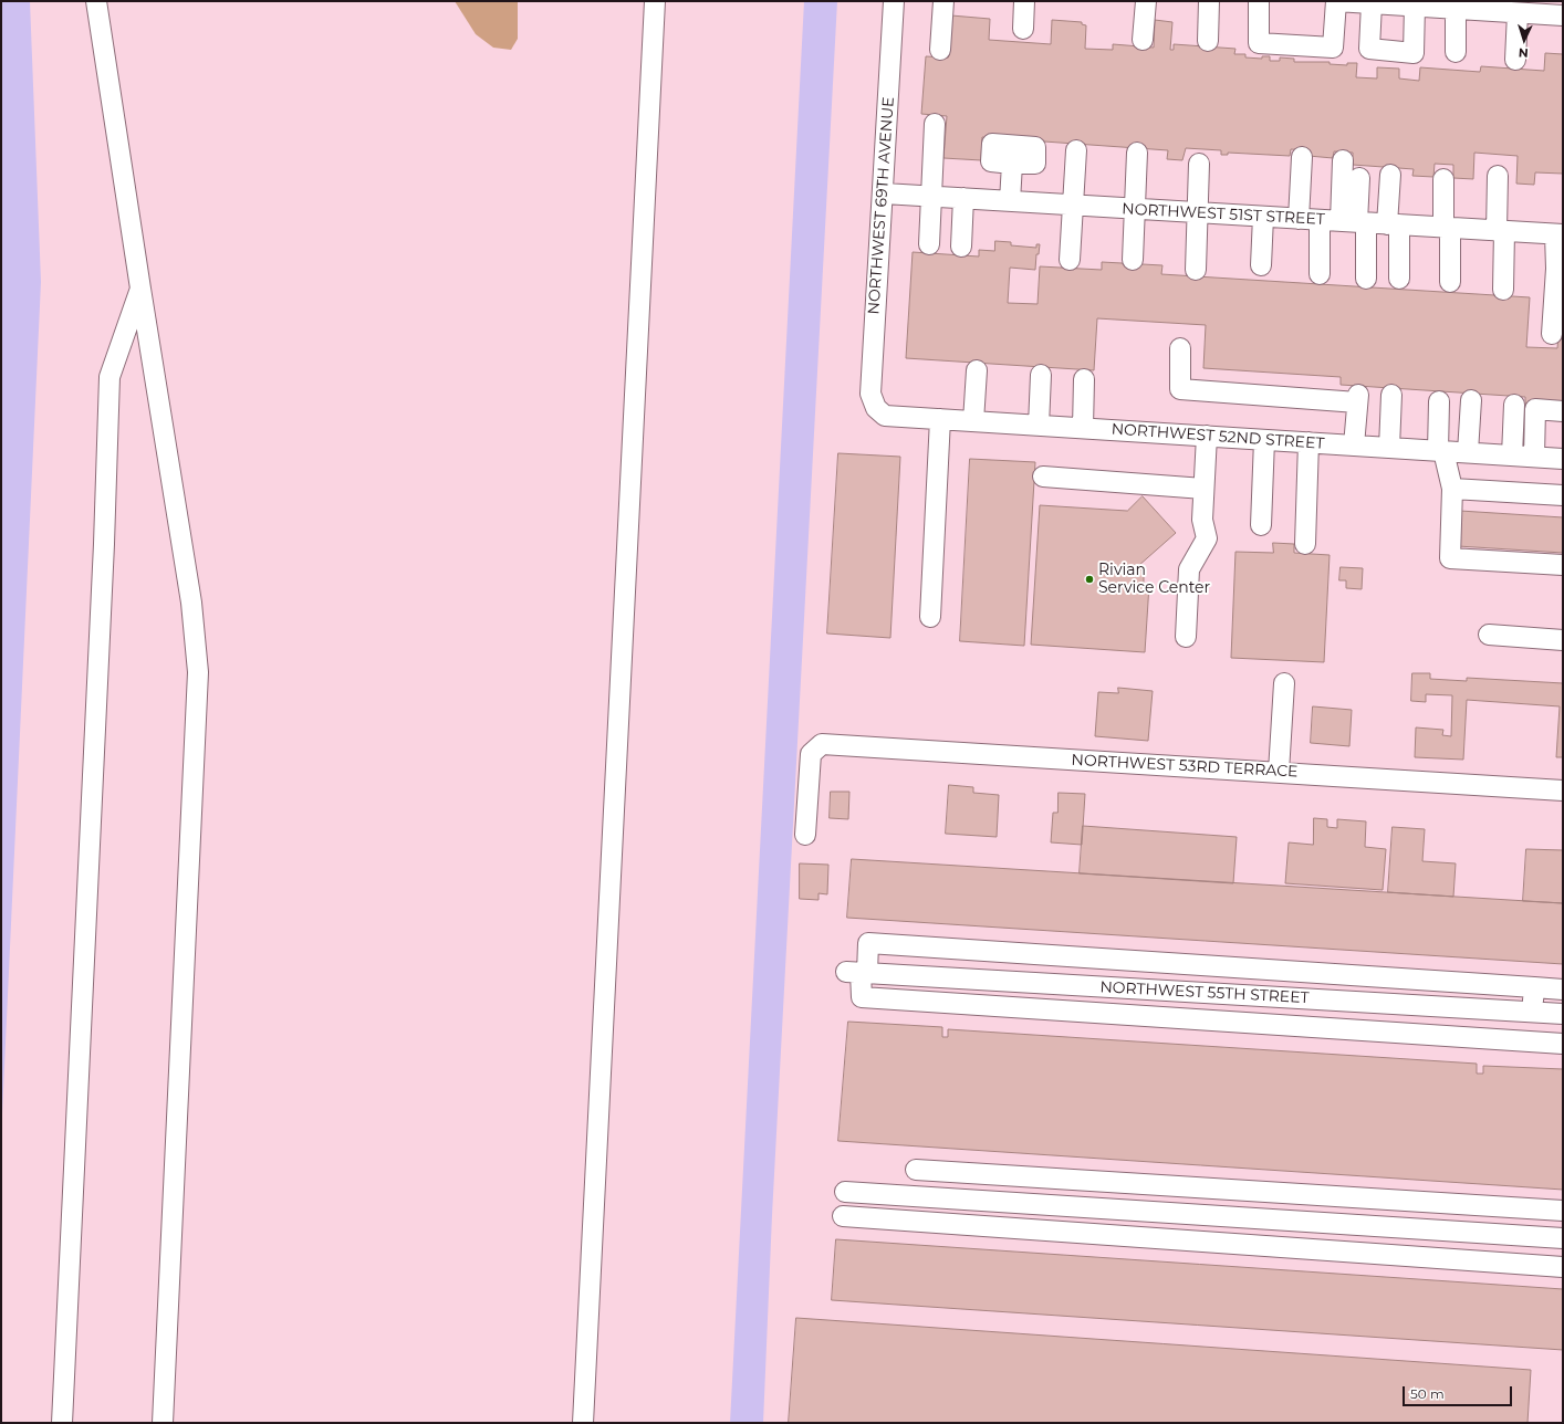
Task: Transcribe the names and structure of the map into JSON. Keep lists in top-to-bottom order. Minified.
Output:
{"streets":{"street":["NORTHWEST 69TH AVENUE","NORTHWEST 51ST STREET","NORTHWEST 52ND STREET","NORTHWEST 53RD TERRACE","NORTHWEST 55TH STREET"]},"crossings":[["NORTHWEST 69TH AVENUE","NORTHWEST 51ST STREET"],["NORTHWEST 69TH AVENUE","NORTHWEST 52ND STREET"]],"places":["Rivian Service Center"],"scale_bar":"50 m","north":"bottom"}
